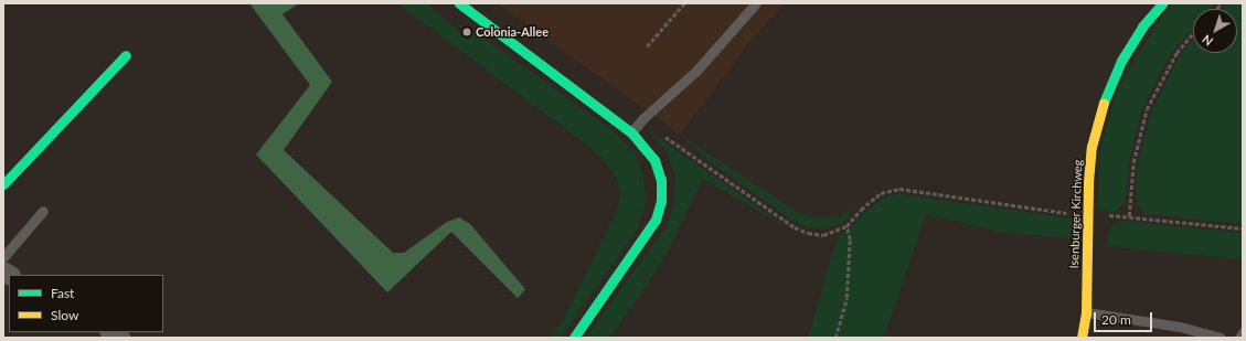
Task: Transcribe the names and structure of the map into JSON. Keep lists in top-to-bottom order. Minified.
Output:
{"streets":{"street":["Isenburger Kirchweg"]},"places":["Colonia-Allee"],"legend":["Fast","Slow"],"scale_bar":"20 m","north":"bottom left"}
